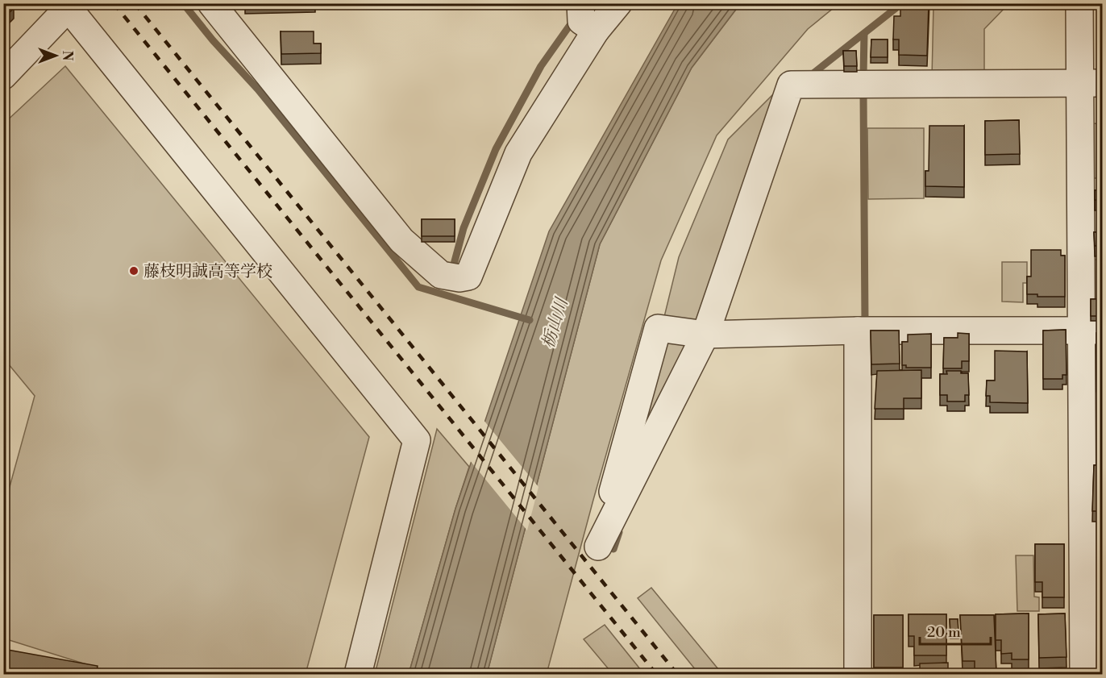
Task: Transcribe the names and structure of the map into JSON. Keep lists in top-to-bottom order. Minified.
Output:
{"water":["栃山川"],"places":["藤枝明誠高等学校"],"scale_bar":"20 m","north":"right"}
